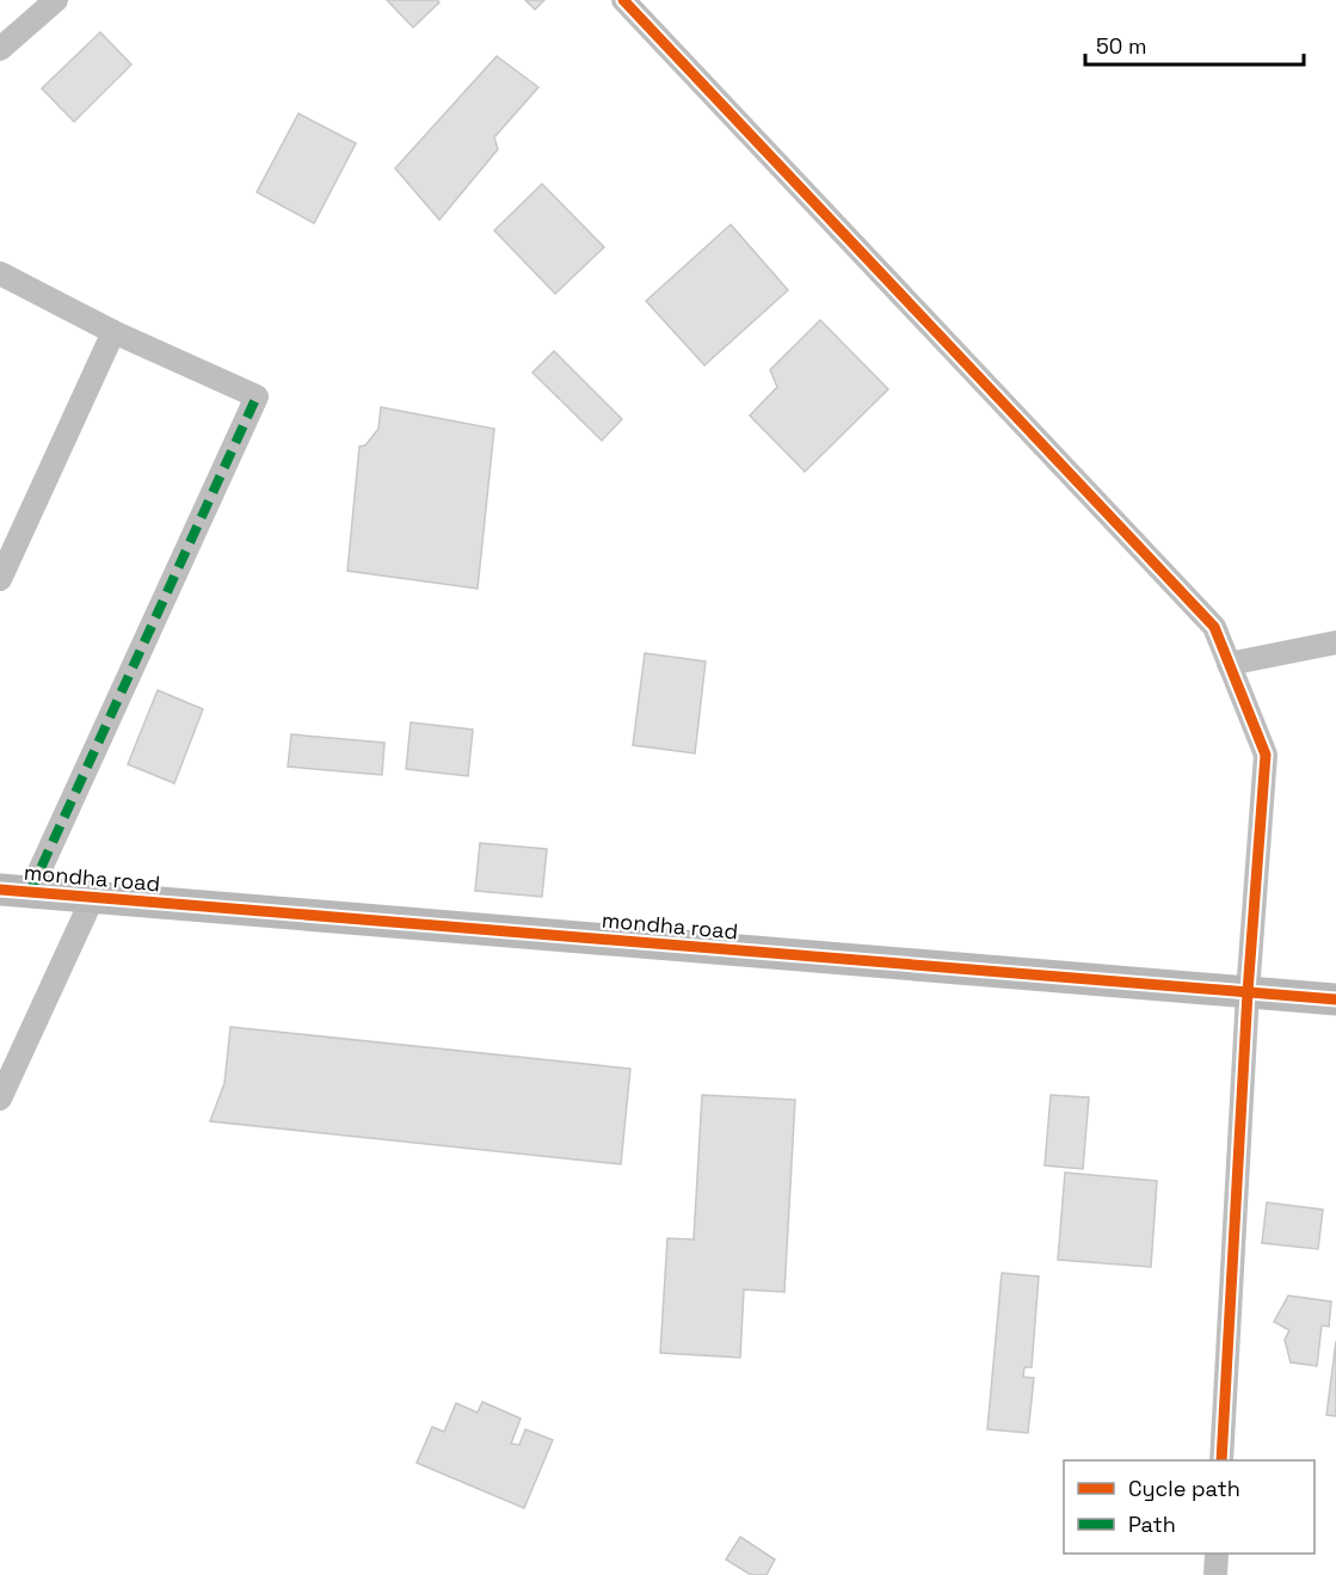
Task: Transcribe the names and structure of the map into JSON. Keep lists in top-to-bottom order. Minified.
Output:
{"streets":{"street":["mondha road"]},"legend":["Cycle path","Path"],"scale_bar":"50 m"}
